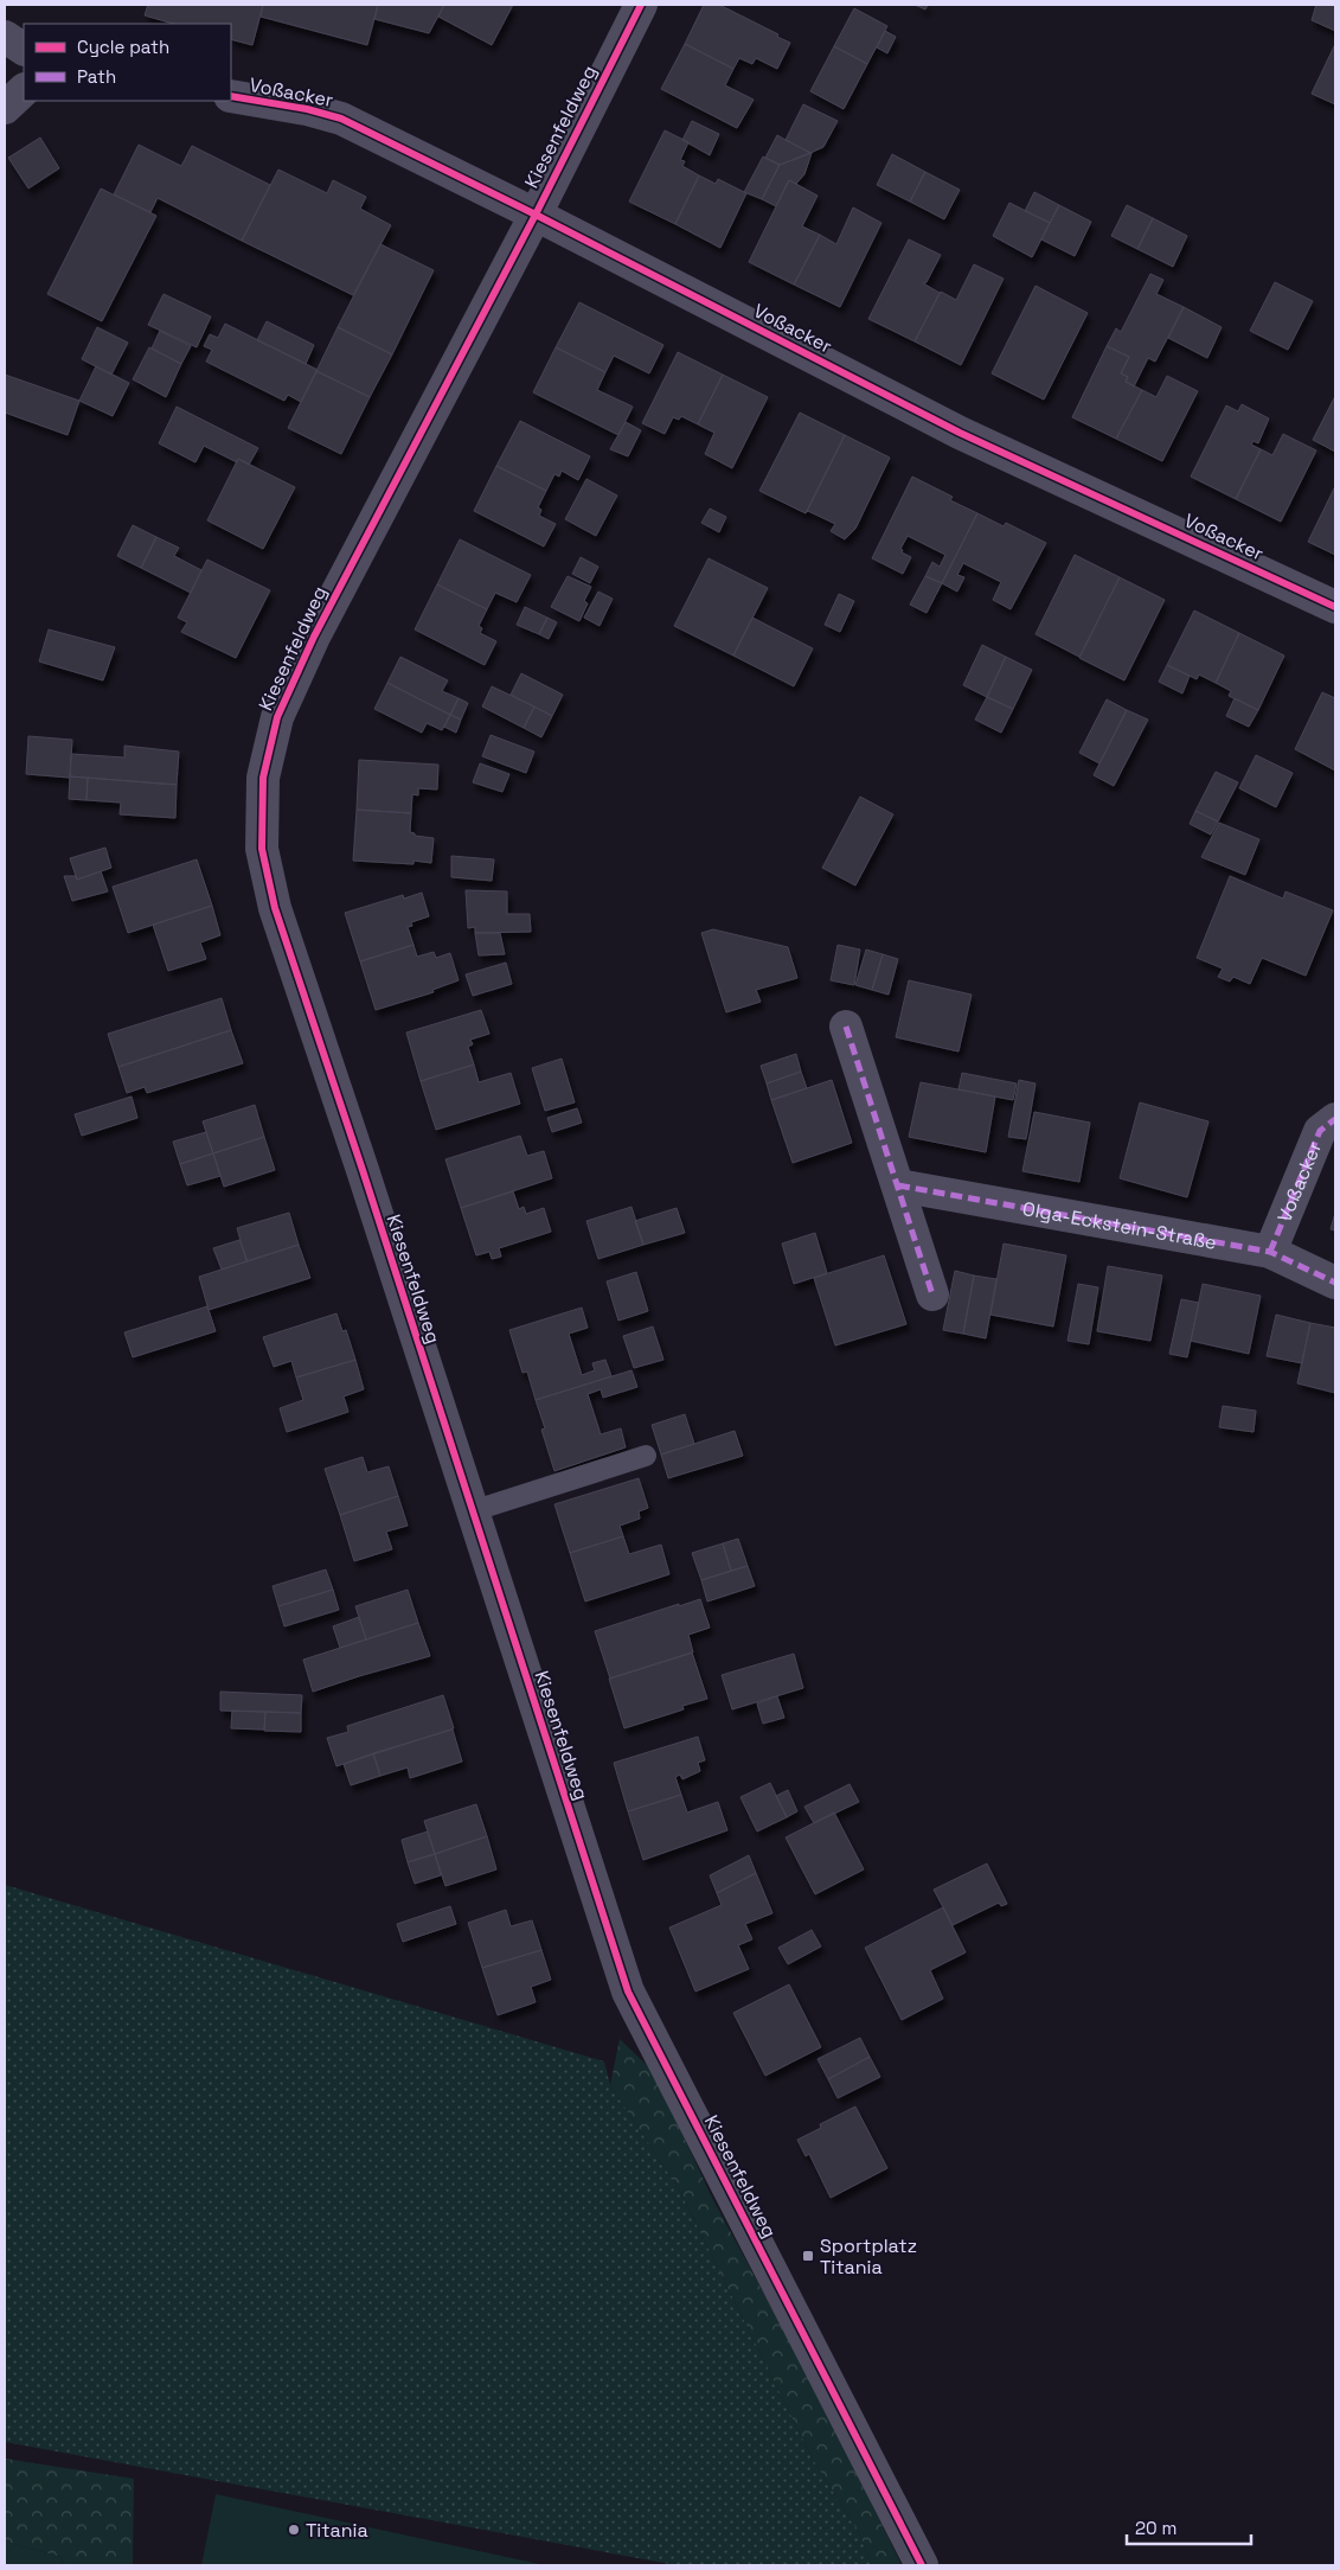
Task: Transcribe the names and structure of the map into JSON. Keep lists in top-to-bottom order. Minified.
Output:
{"streets":{"street":["Voßacker","Kiesenfeldweg","Olga-Eckstein-Straße"]},"crossings":[["Voßacker","Kiesenfeldweg"],["Voßacker","Olga-Eckstein-Straße"]],"places":{"transit":["Sportplatz Titania"],"other":["Titania"]},"legend":["Cycle path","Path"],"scale_bar":"20 m"}
